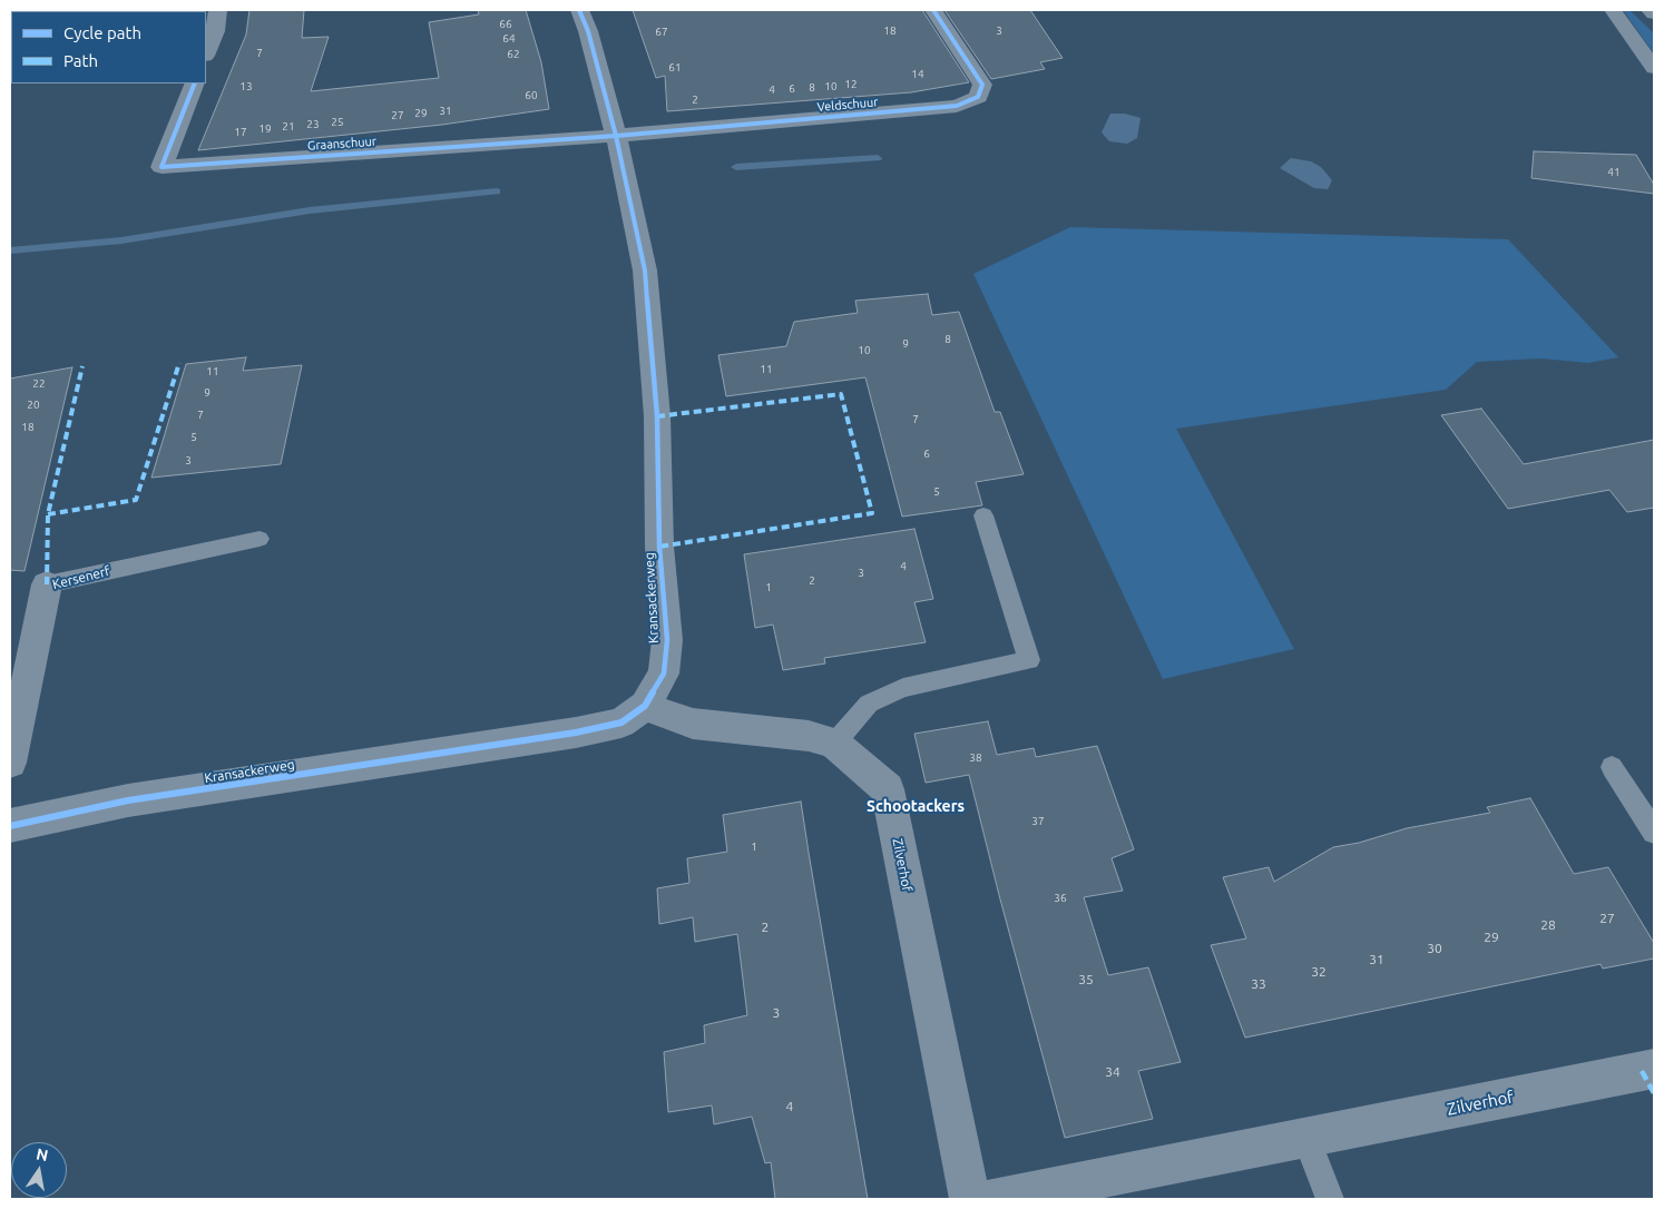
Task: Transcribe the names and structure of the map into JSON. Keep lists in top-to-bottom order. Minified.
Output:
{"streets":{"street":["Veldschuur","Graanschuur","Kersenerf","Kransackerweg","Zilverhof"]},"crossings":[["Veldschuur","Graanschuur"],["Veldschuur","Kransackerweg"],["Graanschuur","Kransackerweg"],["Kransackerweg","Zilverhof"]],"districts":["Schootackers"],"house_numbers":["66","18","3","67","64","7","62","61","14","12","13","10","8","6","4","60","2","31","29","27","25","23","21","19","17","41","8","9","10","11","11","22","9","20","7","7","18","5","6","3","5","4","3","2","1","38","37","1","36","27","28","2","29","30","31","32","35","33","3","34","4"],"legend":["Cycle path","Path"],"north":"top"}
